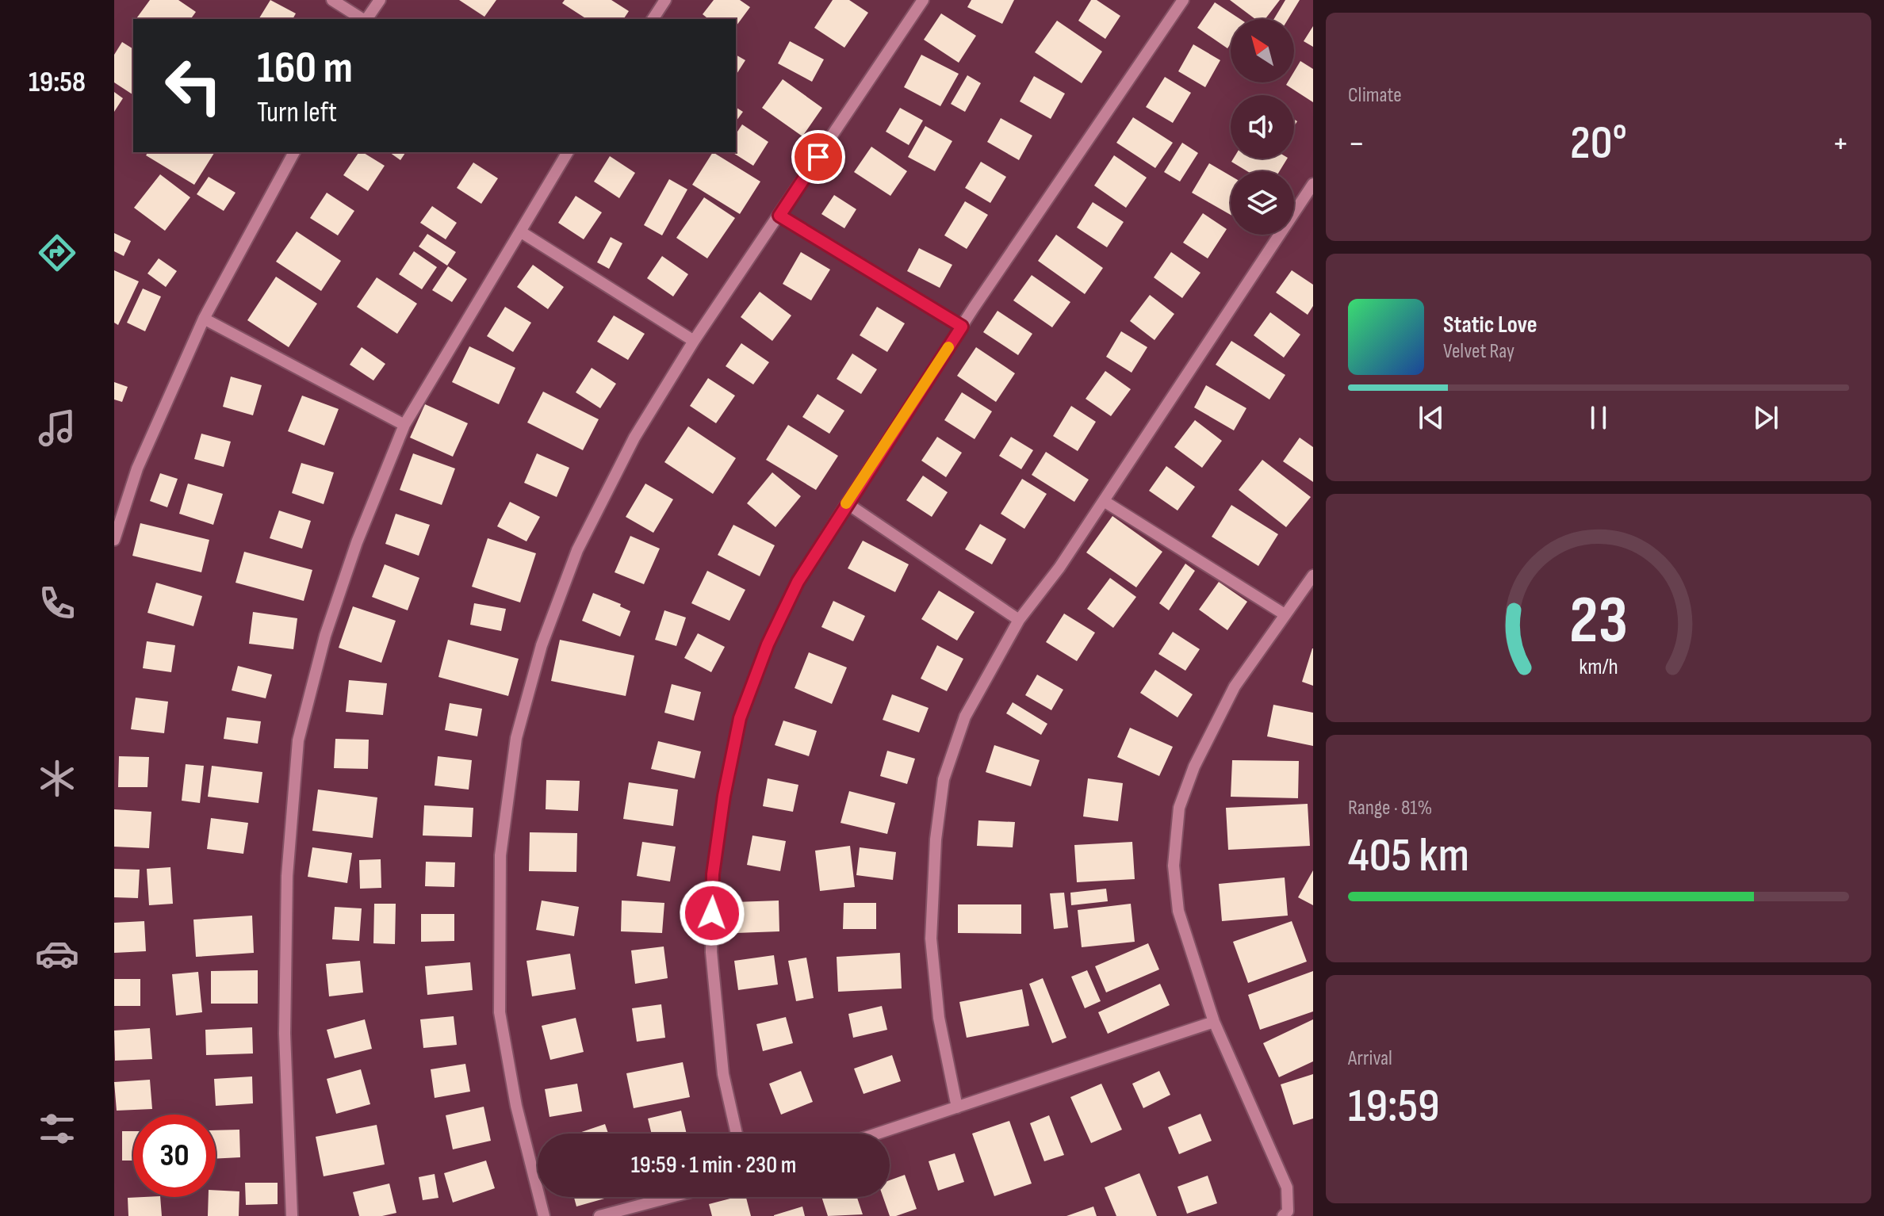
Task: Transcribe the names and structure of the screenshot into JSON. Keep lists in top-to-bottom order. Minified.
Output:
{"north":"top left","page":{"tabs":"19:58","tile":["Climate",["Range · 81%","405 km"],["Arrival","19:59"]],"turn":["160 m","Turn left"],"heat":["−","20°","+"],"song":["Static Love","Velvet Ray"],"limit":"30","trip":"19:59 · 1 min · 230 m","gauge":["23","km/h"]}}
